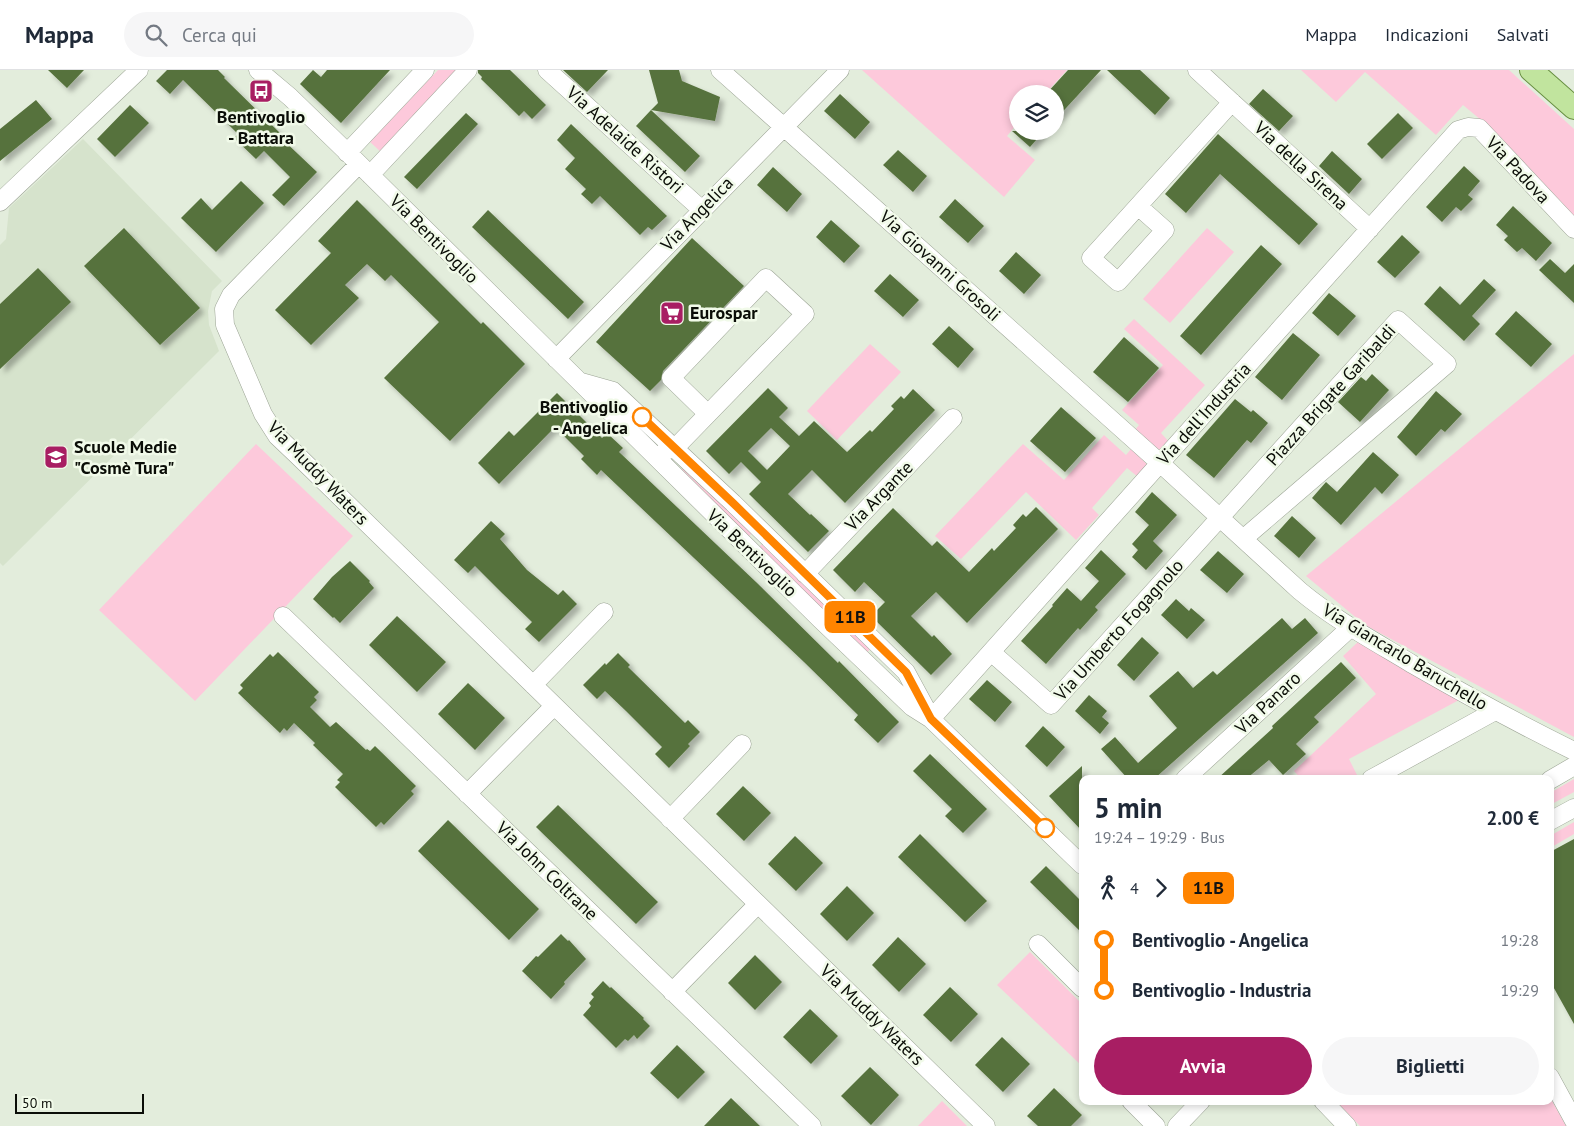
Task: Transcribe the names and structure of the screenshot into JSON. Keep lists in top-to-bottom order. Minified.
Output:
{"streets":{"street":["Via Adelaide Ristori","Via della Sirena","Via Padova","Via Angelica","Via Bentivoglio","Via Giovanni Grosoli","Piazza Brigate Garibaldi","Via dell'Industria","Via Muddy Waters","Via Argante","Via Umberto Fogagnolo","Via Giancarlo Baruchello","Via Panaro","Via John Coltrane"]},"crossings":[["Via Adelaide Ristori","Via Angelica"],["Via della Sirena","Via dell'Industria"],["Via Padova","Via dell'Industria"],["Via Angelica","Via Bentivoglio"],["Via Angelica","Via Giovanni Grosoli"],["Via Bentivoglio","Via dell'Industria"],["Via Bentivoglio","Via Muddy Waters"],["Via Bentivoglio","Via Argante"],["Via Giovanni Grosoli","Via dell'Industria"],["Via Giovanni Grosoli","Via Giancarlo Baruchello"],["Piazza Brigate Garibaldi","Via Umberto Fogagnolo"],["Piazza Brigate Garibaldi","Via Giancarlo Baruchello"],["Via dell'Industria","Via Umberto Fogagnolo"],["Via dell'Industria","Via Giancarlo Baruchello"],["Via Umberto Fogagnolo","Via Giancarlo Baruchello"],["Via Giancarlo Baruchello","Via Panaro"]],"places":{"bus stop":["Bentivoglio - Battara"],"supermarket":["Eurospar"],"other":["Bentivoglio - Angelica"],"school or university":["Scuole Medie \"Cosmè Tura\""]},"lines":["bus line 11B"],"scale_bar":"50 m","page":{"header":"Mappa","search":"Cerca qui","nav":["Mappa","Indicazioni","Salvati"],"on_map":"11B","heading":["5 min","19:24 – 19:29 · Bus","2.00 €"],"legs":["4","11B"],"list":[{"name":"Bentivoglio - Angelica","value":"19:28"},{"name":"Bentivoglio - Industria","value":"19:29"}],"buttons":["Avvia","Biglietti"],"scale":"50 m"}}
